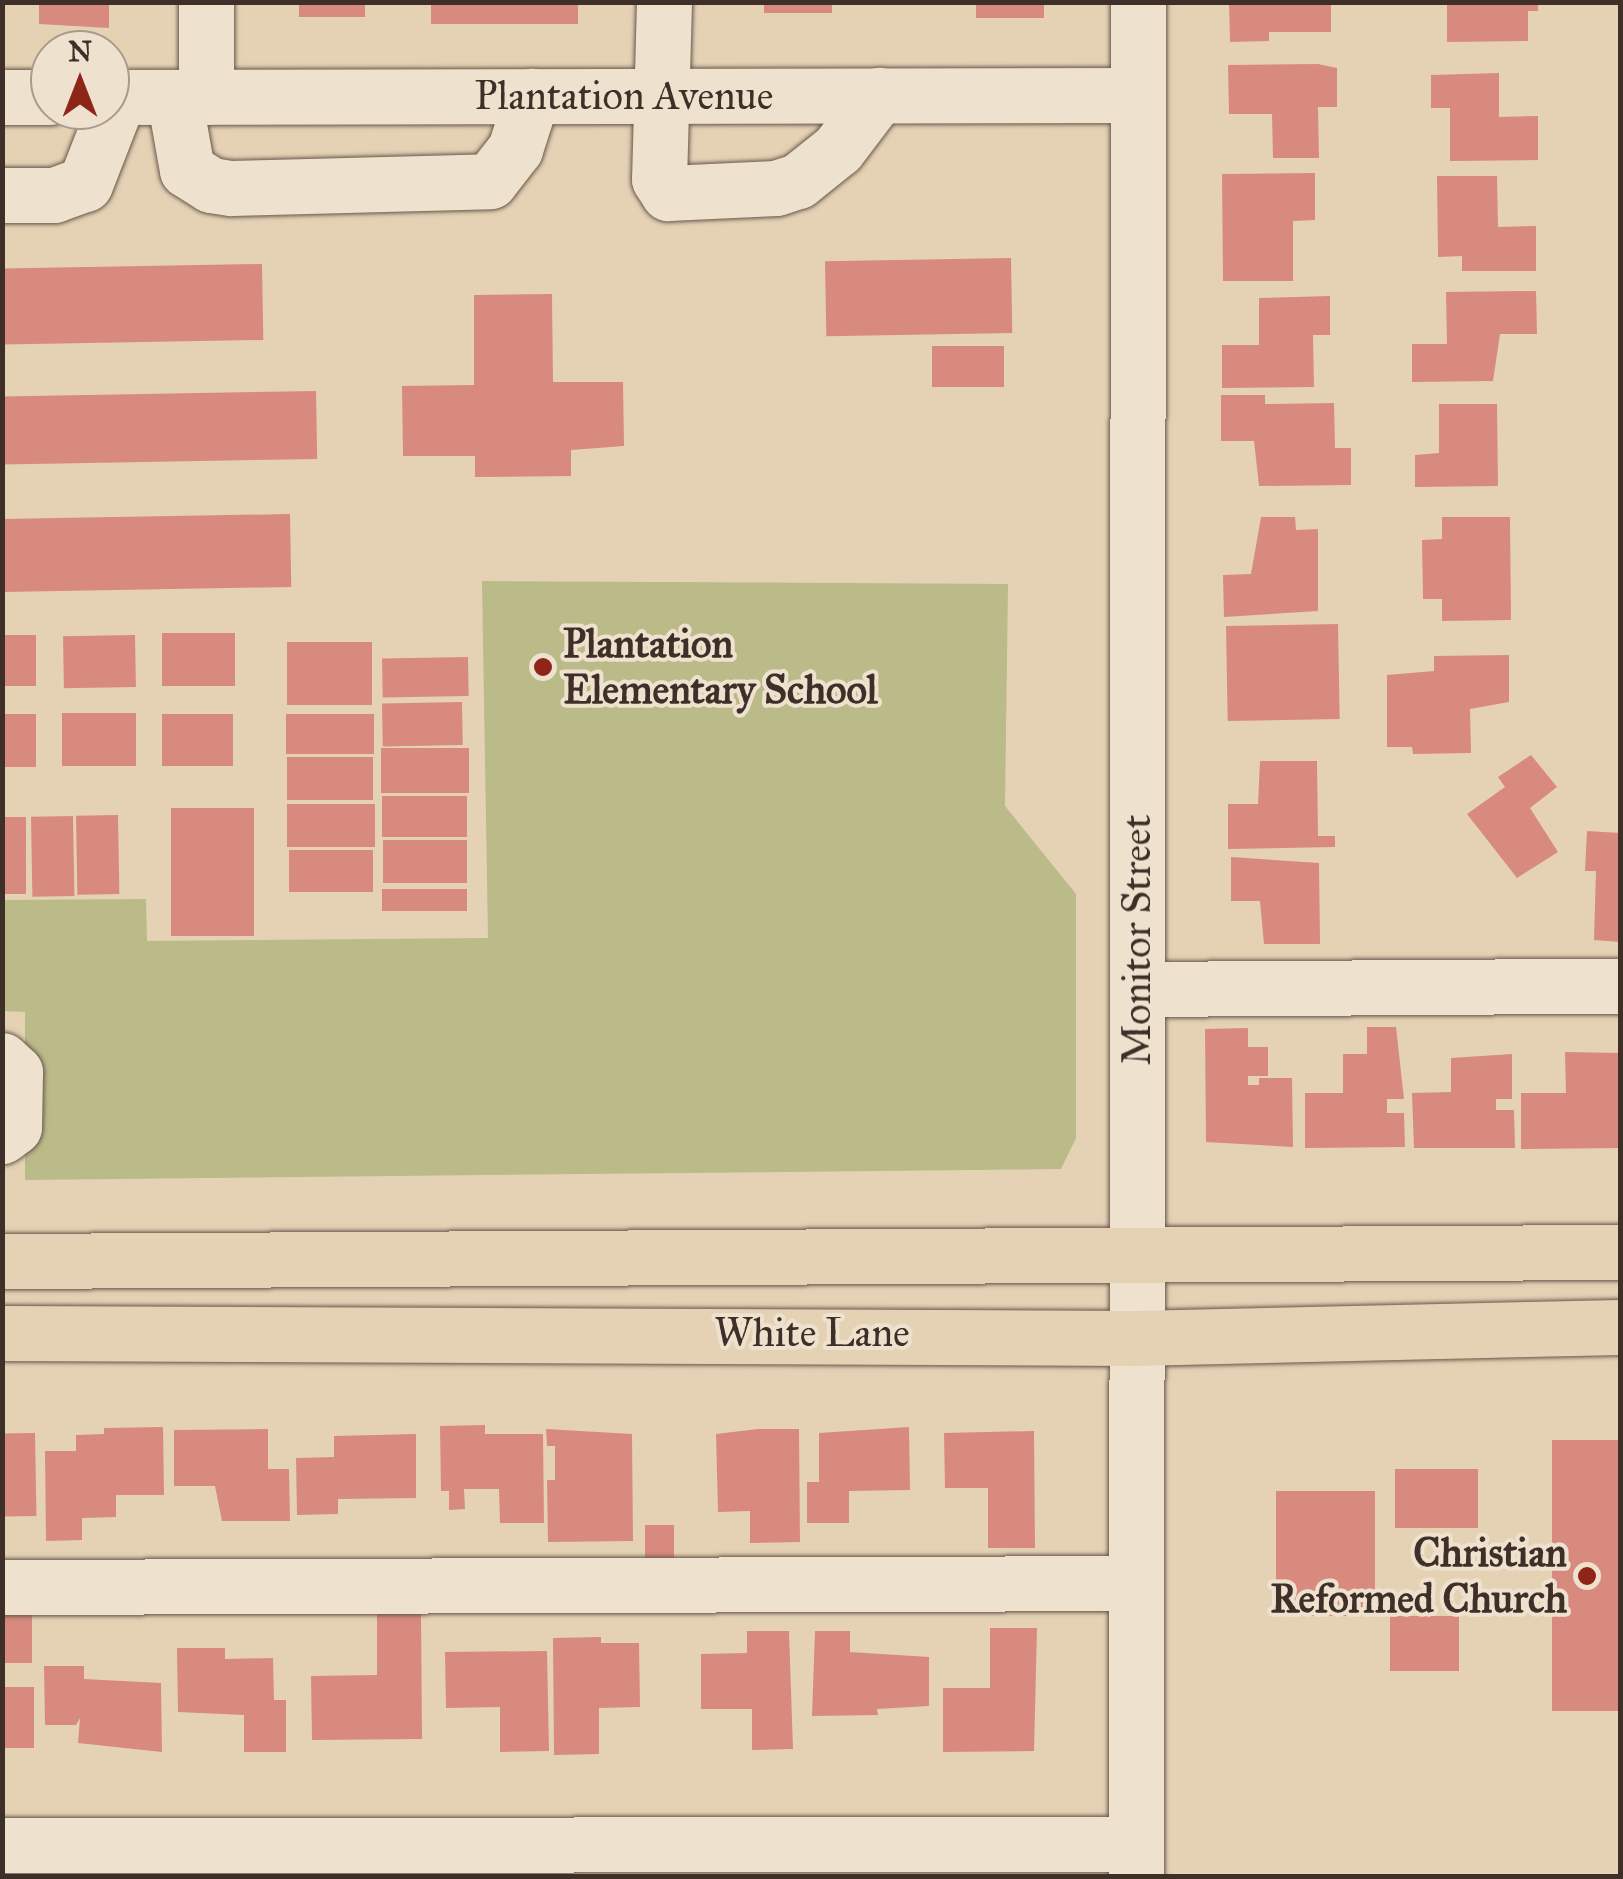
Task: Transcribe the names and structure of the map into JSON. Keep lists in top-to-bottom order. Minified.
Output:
{"streets":{"main road":["White Lane"],"street":["Plantation Avenue","Monitor Street"]},"crossings":[["Plantation Avenue","Monitor Street"],["Monitor Street","White Lane"]],"places":["Plantation Elementary School","Christian Reformed Church"],"north":"top"}
